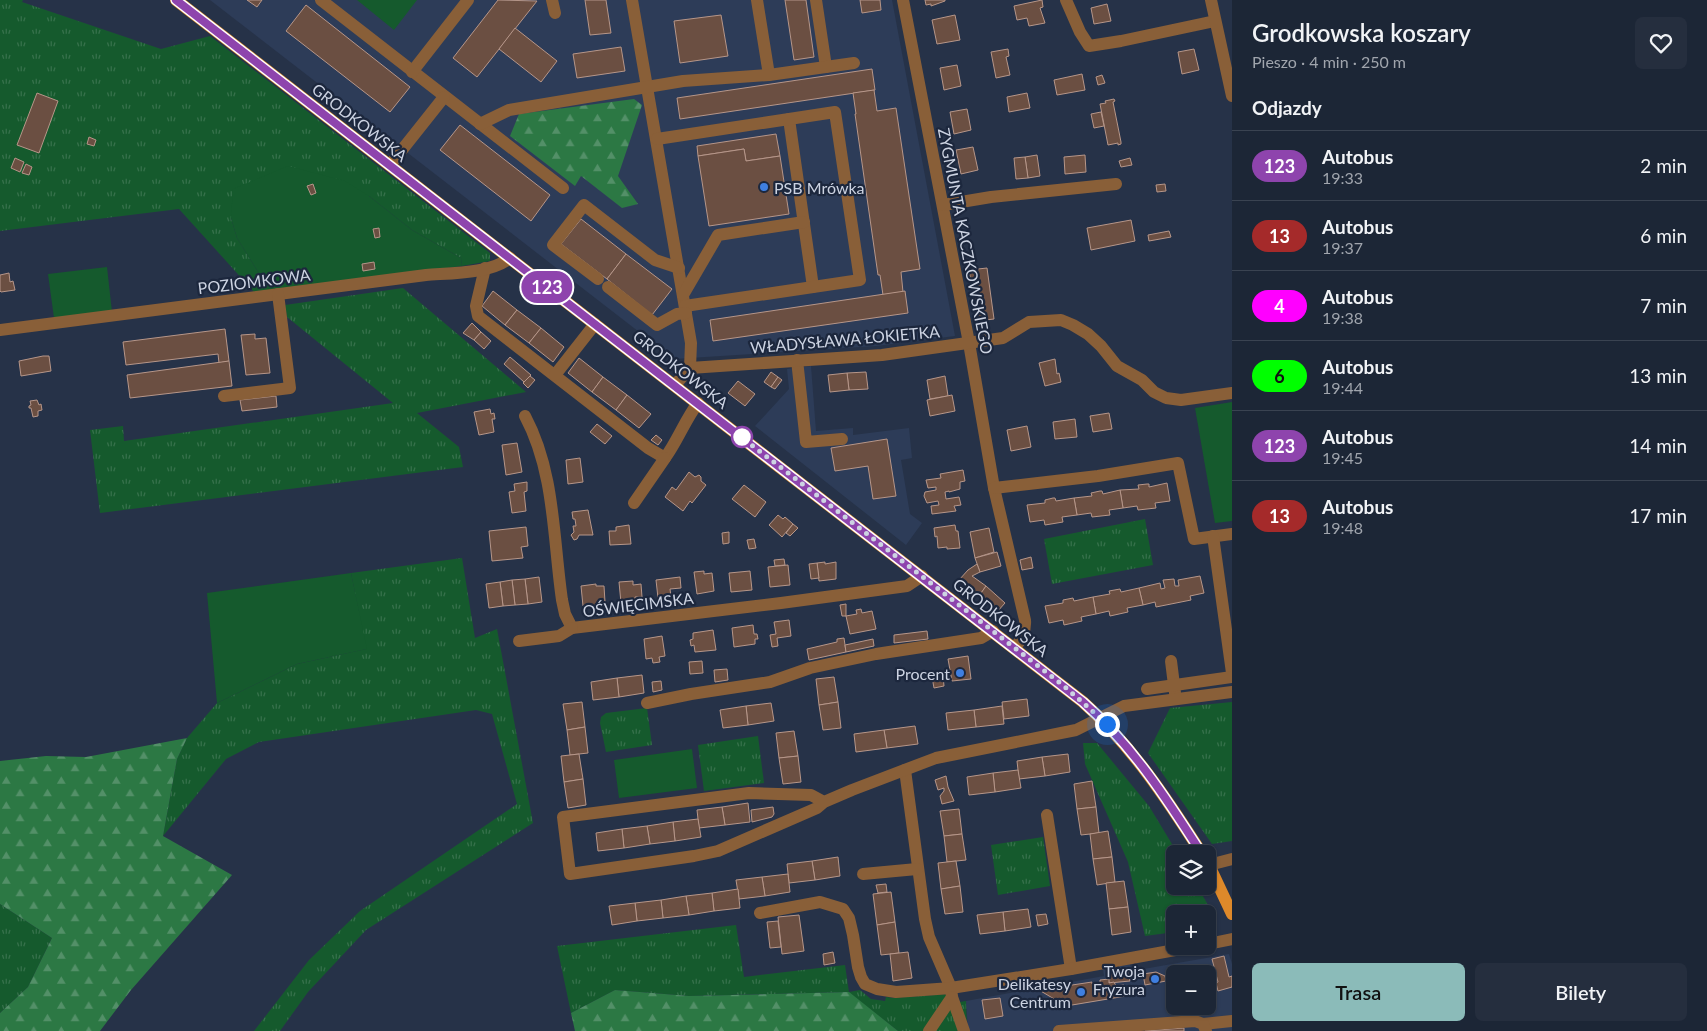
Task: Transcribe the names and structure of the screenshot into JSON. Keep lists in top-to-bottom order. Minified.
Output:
{"streets":{"main road":["GRODKOWSKA"],"street":["ZYGMUNTA KACZKOWSKIEGO","POZIOMKOWA","WŁADYSŁAWA ŁOKIETKA","OŚWIĘCIMSKA"]},"crossings":[["GRODKOWSKA","ZYGMUNTA KACZKOWSKIEGO"],["GRODKOWSKA","POZIOMKOWA"],["GRODKOWSKA","OŚWIĘCIMSKA"],["ZYGMUNTA KACZKOWSKIEGO","WŁADYSŁAWA ŁOKIETKA"]],"places":["PSB Mrówka","Procent","Twoja Fryzura","Delikatesy Centrum"],"lines":["bus line 123"],"page":{"on_map":"123","heading":[["Grodkowska koszary","Pieszo · 4 min · 250 m"],"Odjazdy"],"list":[{"mark":"123","name":"Autobus","note":"19:33","value":"2 min"},{"mark":"13","name":"Autobus","note":"19:37","value":"6 min"},{"mark":"4","name":"Autobus","note":"19:38","value":"7 min"},{"mark":"6","name":"Autobus","note":"19:44","value":"13 min"},{"mark":"123","name":"Autobus","note":"19:45","value":"14 min"},{"mark":"13","name":"Autobus","note":"19:48","value":"17 min"}],"map_buttons":["+","−"],"buttons":["Trasa","Bilety"]}}
